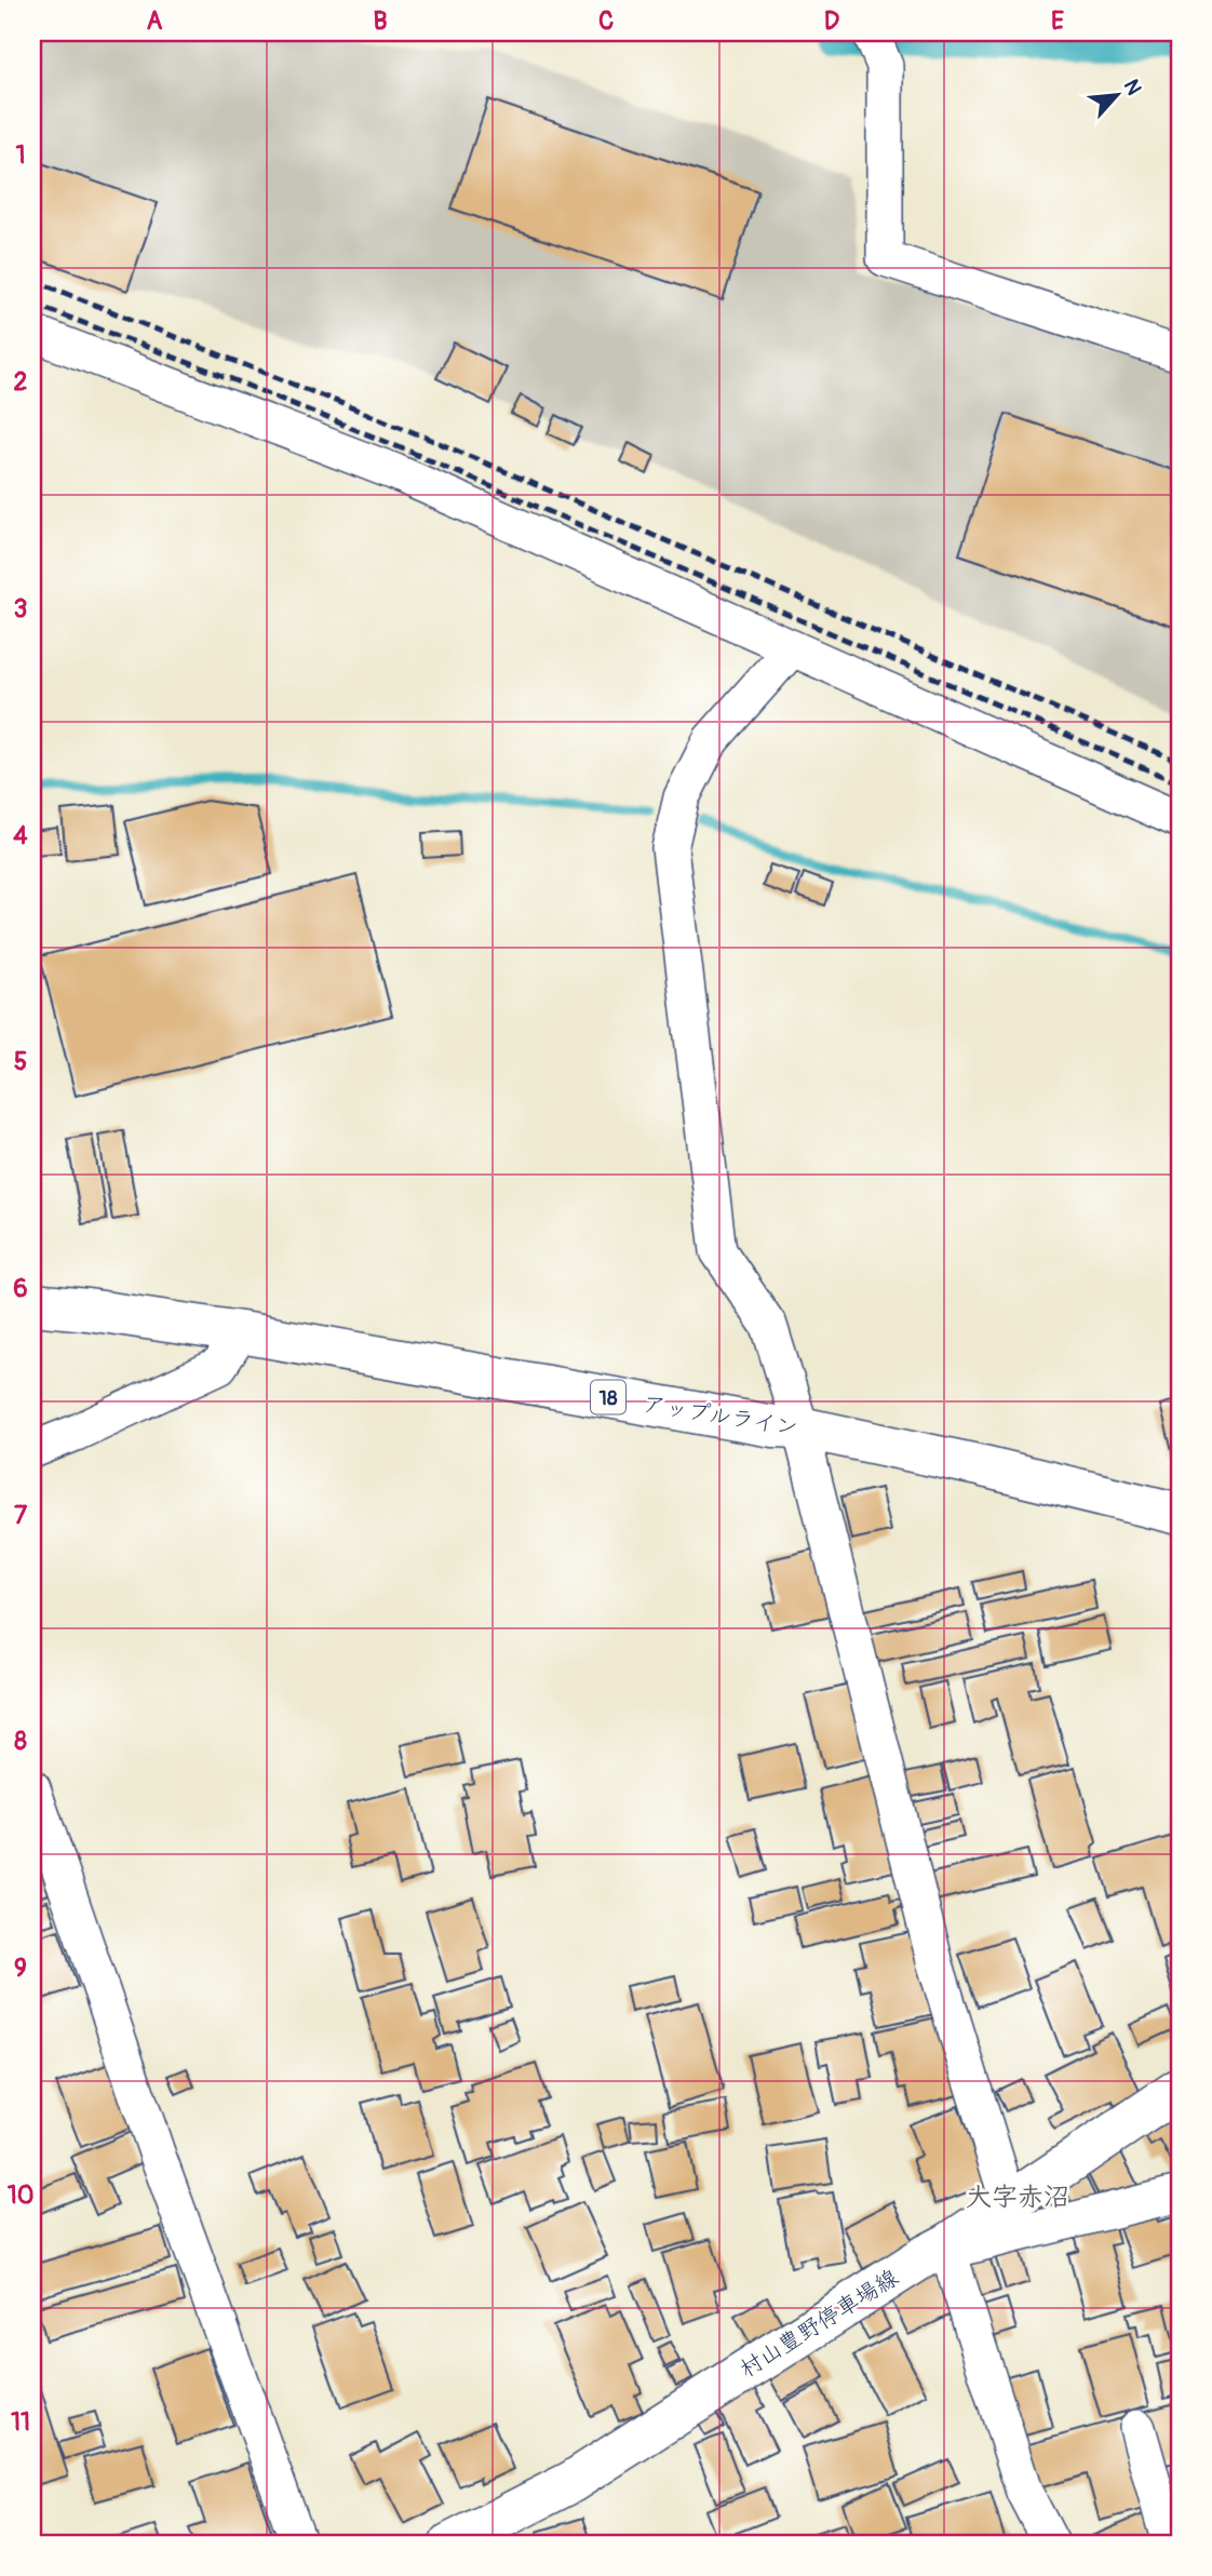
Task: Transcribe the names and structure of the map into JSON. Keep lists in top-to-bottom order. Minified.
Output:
{"streets":{"main road":["18","アップルライン","村山豊野停車場線"]},"districts":["大字赤沼"],"north":"top right","grid":{"columns":["A","B","C","D","E"],"rows":["1","2","3","4","5","6","7","8","9","10","11"]}}
